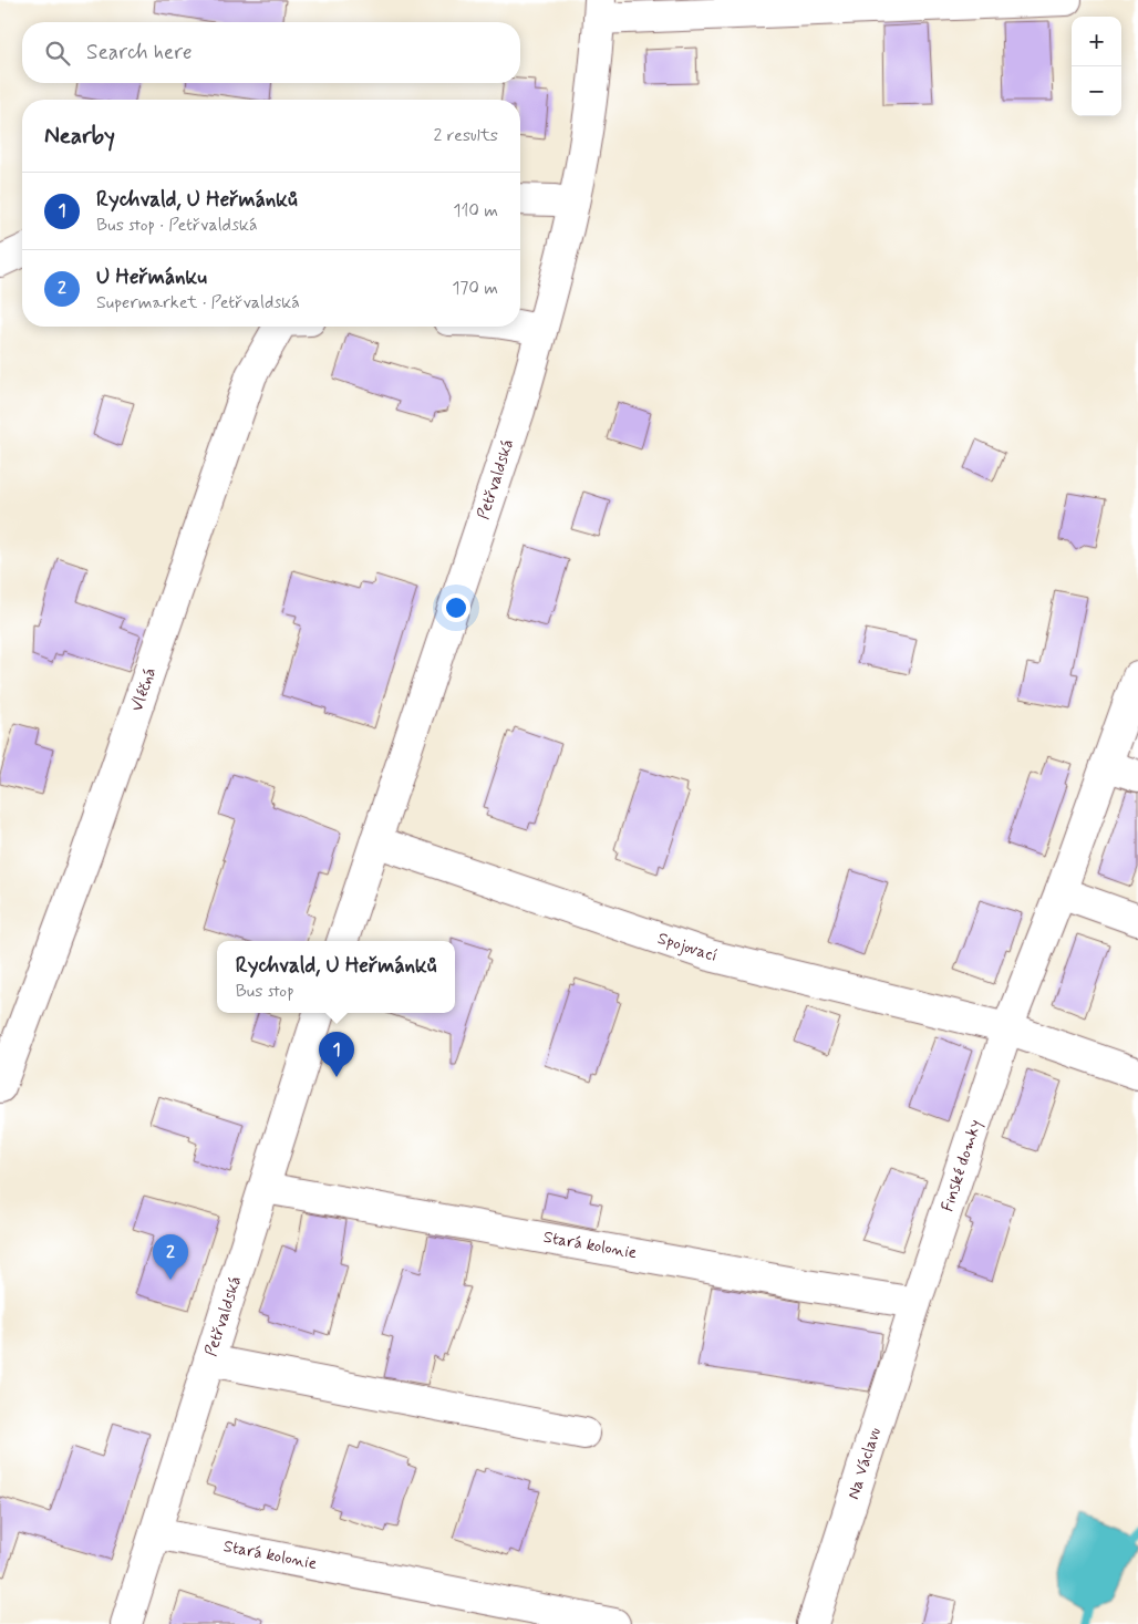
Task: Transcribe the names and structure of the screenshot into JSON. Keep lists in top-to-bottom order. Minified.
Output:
{"streets":{"street":["Petřvaldská","Vléčná","Spojovací","Finské domky","Stará kolonie","Na Václavu"]},"crossings":[["Petřvaldská","Spojovací"],["Petřvaldská","Stará kolonie"],["Spojovací","Finské domky"],["Finské domky","Stará kolonie"],["Finské domky","Na Václavu"],["Stará kolonie","Na Václavu"]],"page":{"map_buttons":["+","−"],"search":"Search here","heading":["Nearby","2 results"],"list":[{"mark":"1","name":"Rychvald, U Heřmánků","note":"Bus stop · Petřvaldská","value":"110 m"},{"mark":"2","name":"U Heřmánku","note":"Supermarket · Petřvaldská","value":"170 m"}],"popup":["Rychvald, U Heřmánků","Bus stop"],"pins":["1","2"]}}
